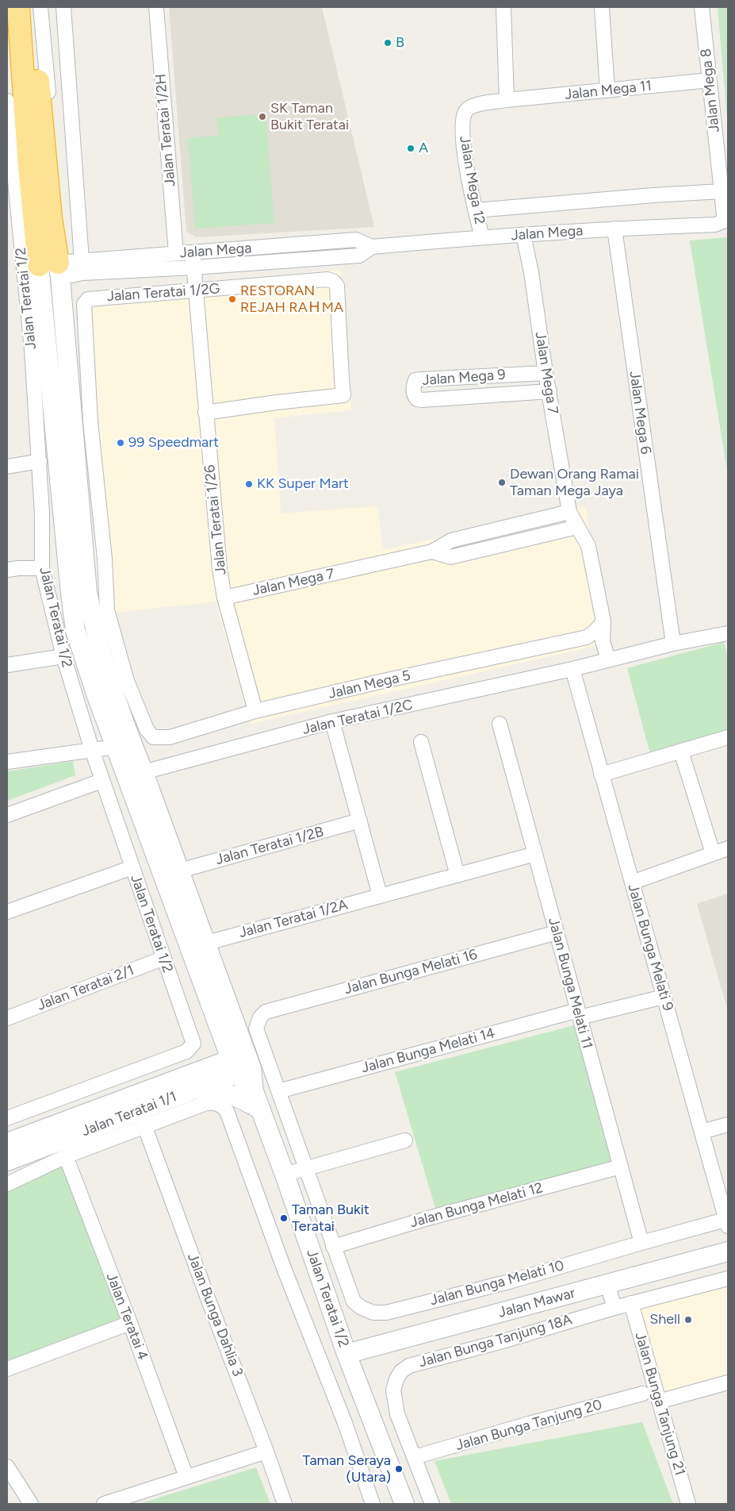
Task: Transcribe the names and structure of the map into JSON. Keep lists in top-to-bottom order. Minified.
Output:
{"streets":{"main road":["Jalan Teratai 1/2","Jalan Teratai 1/1","Jalan Mawar"],"street":["Jalan Mega 11","Jalan Mega 8","Jalan Teratai 1/2H","Jalan Mega 12","Jalan Mega","Jalan Teratai 1/2G","Jalan Mega 7","Jalan Mega 9","Jalan Mega 6","Jalan Teratai 1/26","Jalan Mega 5","Jalan Teratai 1/2C","Jalan Teratai 1/2B","Jalan Teratai 1/2A","Jalan Bunga Melati 9","Jalan Bunga Melati 16","Jalan Bunga Melati 11","Jalan Teratai 2/1","Jalan Bunga Melati 14","Jalan Bunga Melati 12","Jalan Bunga Melati 10","Jalan Bunga Dahlia 3","Jalan Teratai 4","Jalan Bunga Tanjung 18A","Jalan Bunga Tanjung 21","Jalan Bunga Tanjung 20"]},"crossings":[["Jalan Mega 11","Jalan Mega 8"],["Jalan Mega 11","Jalan Mega 12"],["Jalan Mega 8","Jalan Mega"],["Jalan Teratai 1/2H","Jalan Mega"],["Jalan Mega 12","Jalan Mega"],["Jalan Mega","Jalan Teratai 1/2"],["Jalan Mega","Jalan Mega 7"],["Jalan Mega","Jalan Mega 6"],["Jalan Mega","Jalan Teratai 1/26"],["Jalan Teratai 1/2G","Jalan Teratai 1/2"],["Jalan Teratai 1/2G","Jalan Teratai 1/26"],["Jalan Teratai 1/2","Jalan Mega 5"],["Jalan Teratai 1/2","Jalan Teratai 1/2C"],["Jalan Teratai 1/2","Jalan Teratai 1/2B"],["Jalan Teratai 1/2","Jalan Teratai 1/2A"],["Jalan Teratai 1/2","Jalan Bunga Melati 16"],["Jalan Teratai 1/2","Jalan Teratai 2/1"],["Jalan Teratai 1/2","Jalan Bunga Melati 14"],["Jalan Teratai 1/2","Jalan Teratai 1/1"],["Jalan Teratai 1/2","Jalan Bunga Melati 12"],["Jalan Teratai 1/2","Jalan Bunga Melati 10"],["Jalan Teratai 1/2","Jalan Mawar"],["Jalan Teratai 1/2","Jalan Bunga Dahlia 3"],["Jalan Mega 7","Jalan Mega 9"],["Jalan Mega 7","Jalan Teratai 1/26"],["Jalan Mega 7","Jalan Mega 5"],["Jalan Teratai 1/26","Jalan Mega 5"],["Jalan Teratai 1/2C","Jalan Bunga Melati 9"],["Jalan Teratai 1/2A","Jalan Bunga Melati 11"],["Jalan Bunga Melati 9","Jalan Bunga Melati 14"],["Jalan Bunga Melati 9","Jalan Bunga Melati 10"],["Jalan Bunga Melati 16","Jalan Bunga Melati 11"],["Jalan Bunga Melati 11","Jalan Bunga Melati 14"],["Jalan Bunga Melati 11","Jalan Bunga Melati 12"],["Jalan Bunga Melati 11","Jalan Bunga Melati 10"],["Jalan Bunga Tanjung 18A","Jalan Bunga Tanjung 21"],["Jalan Bunga Tanjung 18A","Jalan Bunga Tanjung 20"]],"places":["B","SK Taman Bukit Teratai","A","RESTORAN REJAH RAＨMA","99 Speedmart","Dewan Orang Ramai Taman Mega Jaya","KK Super Mart","Taman Bukit Teratai","Shell","Taman Seraya (Utara)"]}
